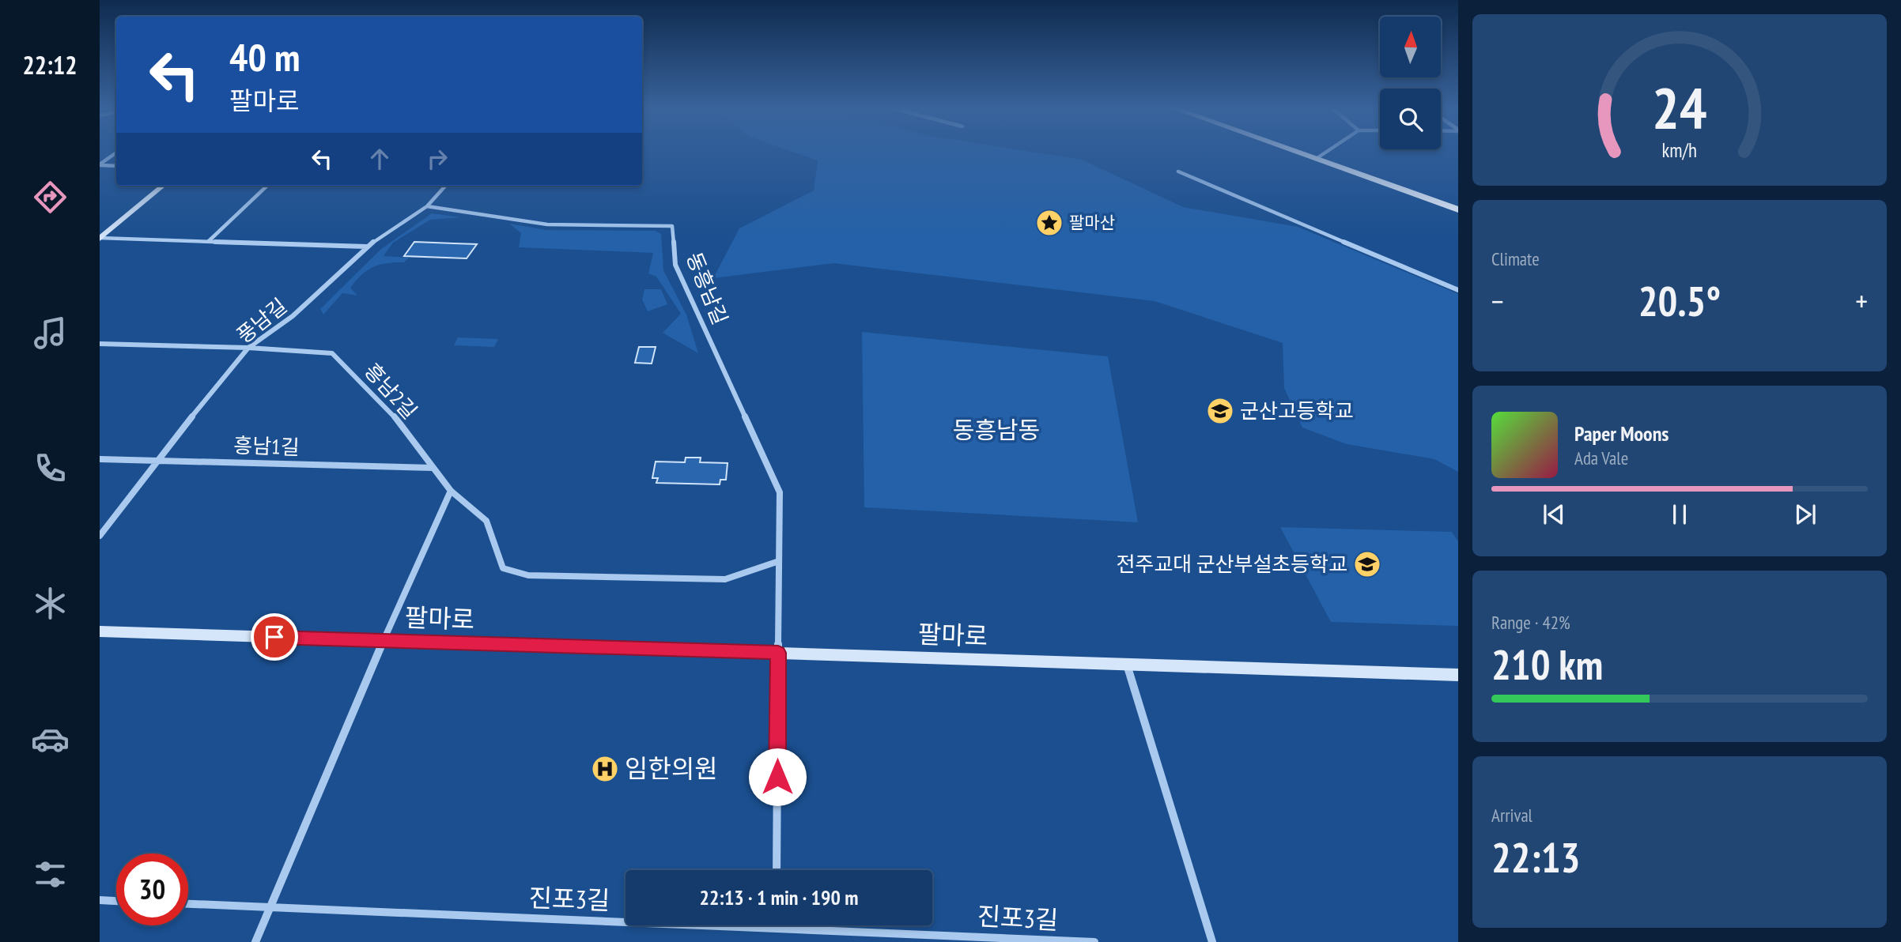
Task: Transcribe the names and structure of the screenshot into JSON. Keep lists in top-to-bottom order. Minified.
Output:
{"streets":{"street":["동흥남길","풍남길","흥남2길","흥남1길","팔마로","진포3길"]},"crossings":[["동흥남길","풍남길"],["동흥남길","흥남2길"],["동흥남길","팔마로"],["풍남길","흥남2길"],["풍남길","흥남1길"],["흥남2길","흥남1길"]],"districts":["동흥남동"],"places":{"place":["팔마산"],"school or university":["군산고등학교","전주교대 군산부설초등학교"],"hospital":["임한의원"]},"north":"top","page":{"tabs":"22:12","turn":["40 m","팔마로"],"tile":["Climate",["Range · 42%","210 km"],["Arrival","22:13"]],"heat":["−","20.5°","+"],"song":["Paper Moons","Ada Vale"],"limit":"30","trip":"22:13 · 1 min · 190 m","gauge":["24","km/h"]}}
